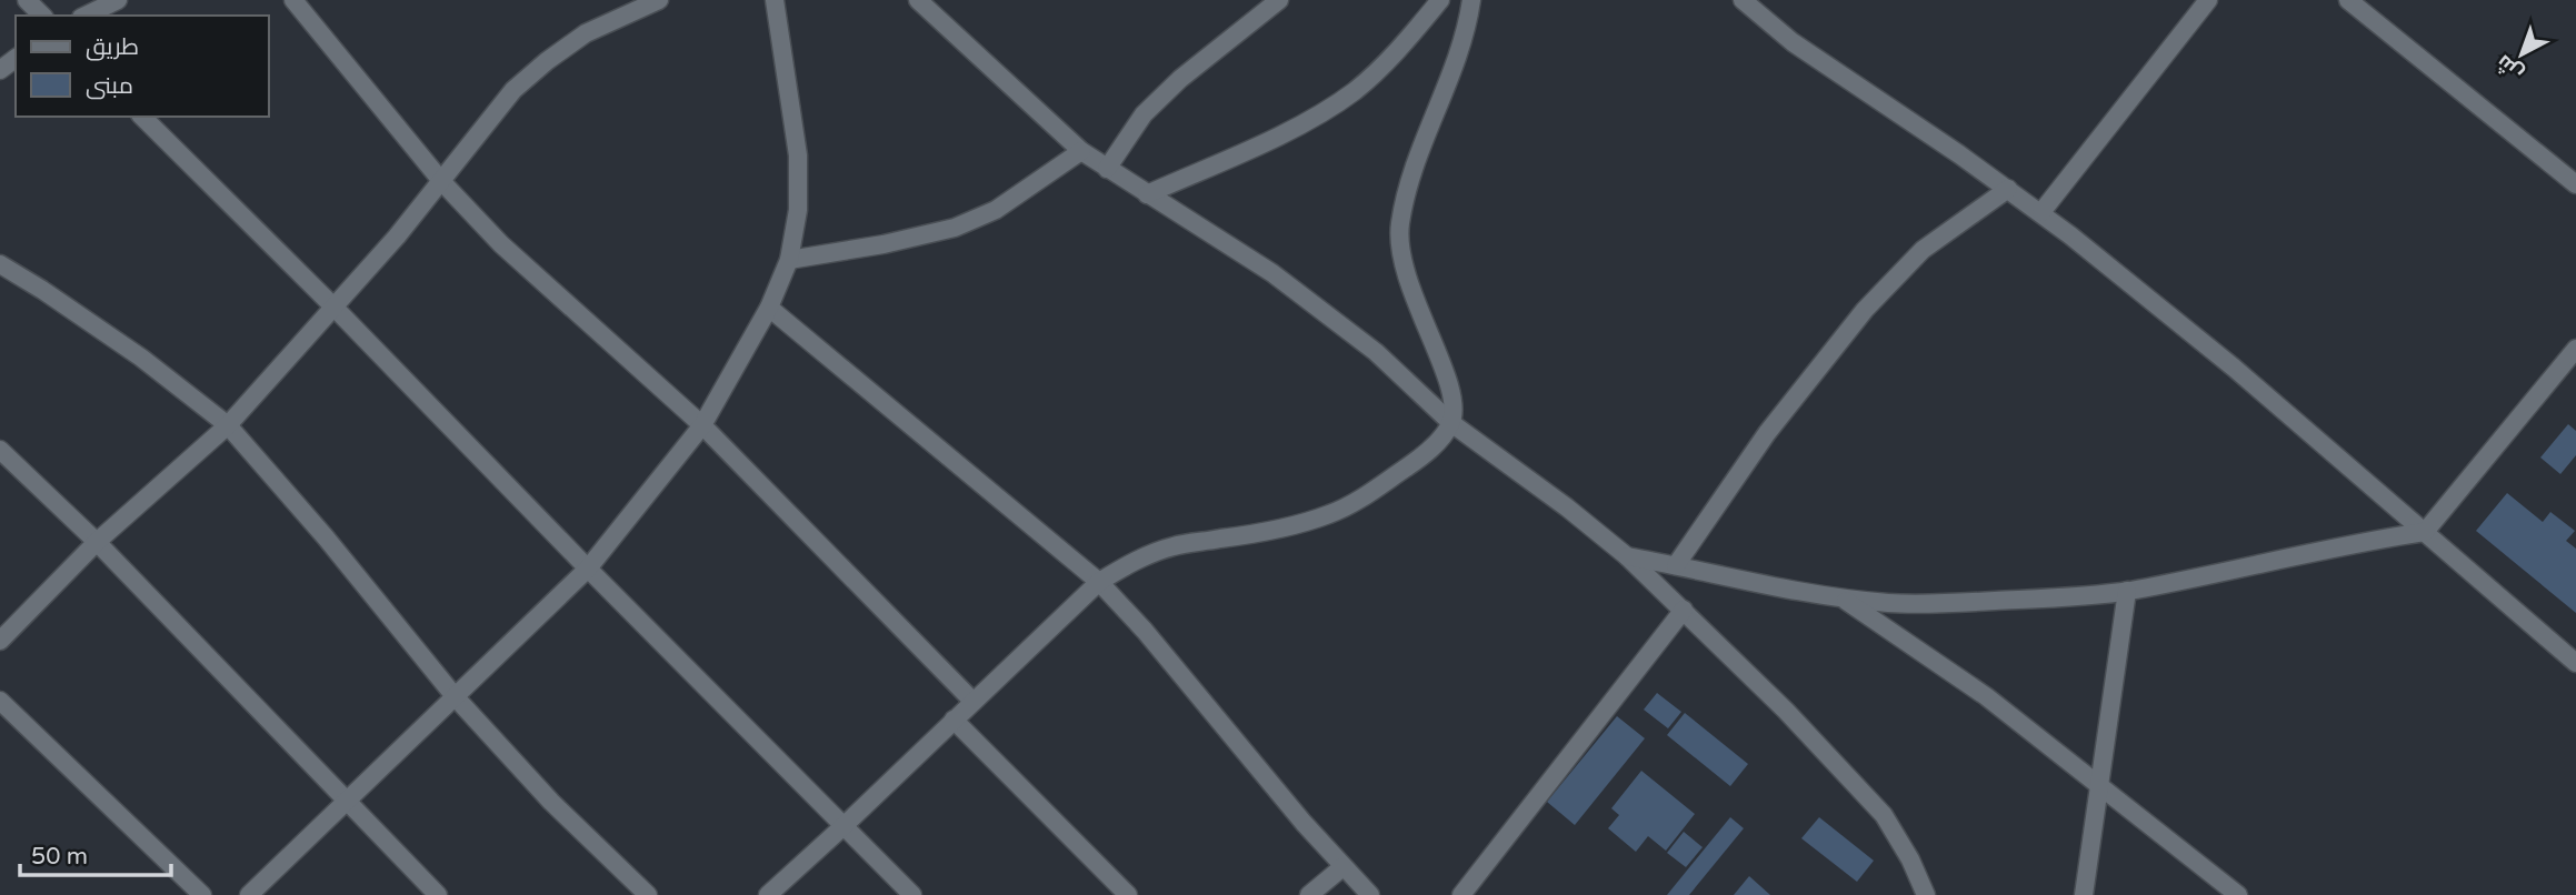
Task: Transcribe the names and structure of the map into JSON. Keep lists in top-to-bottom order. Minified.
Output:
{"legend":["طريق","مبنى"],"scale_bar":"50 m","north":"bottom left"}
